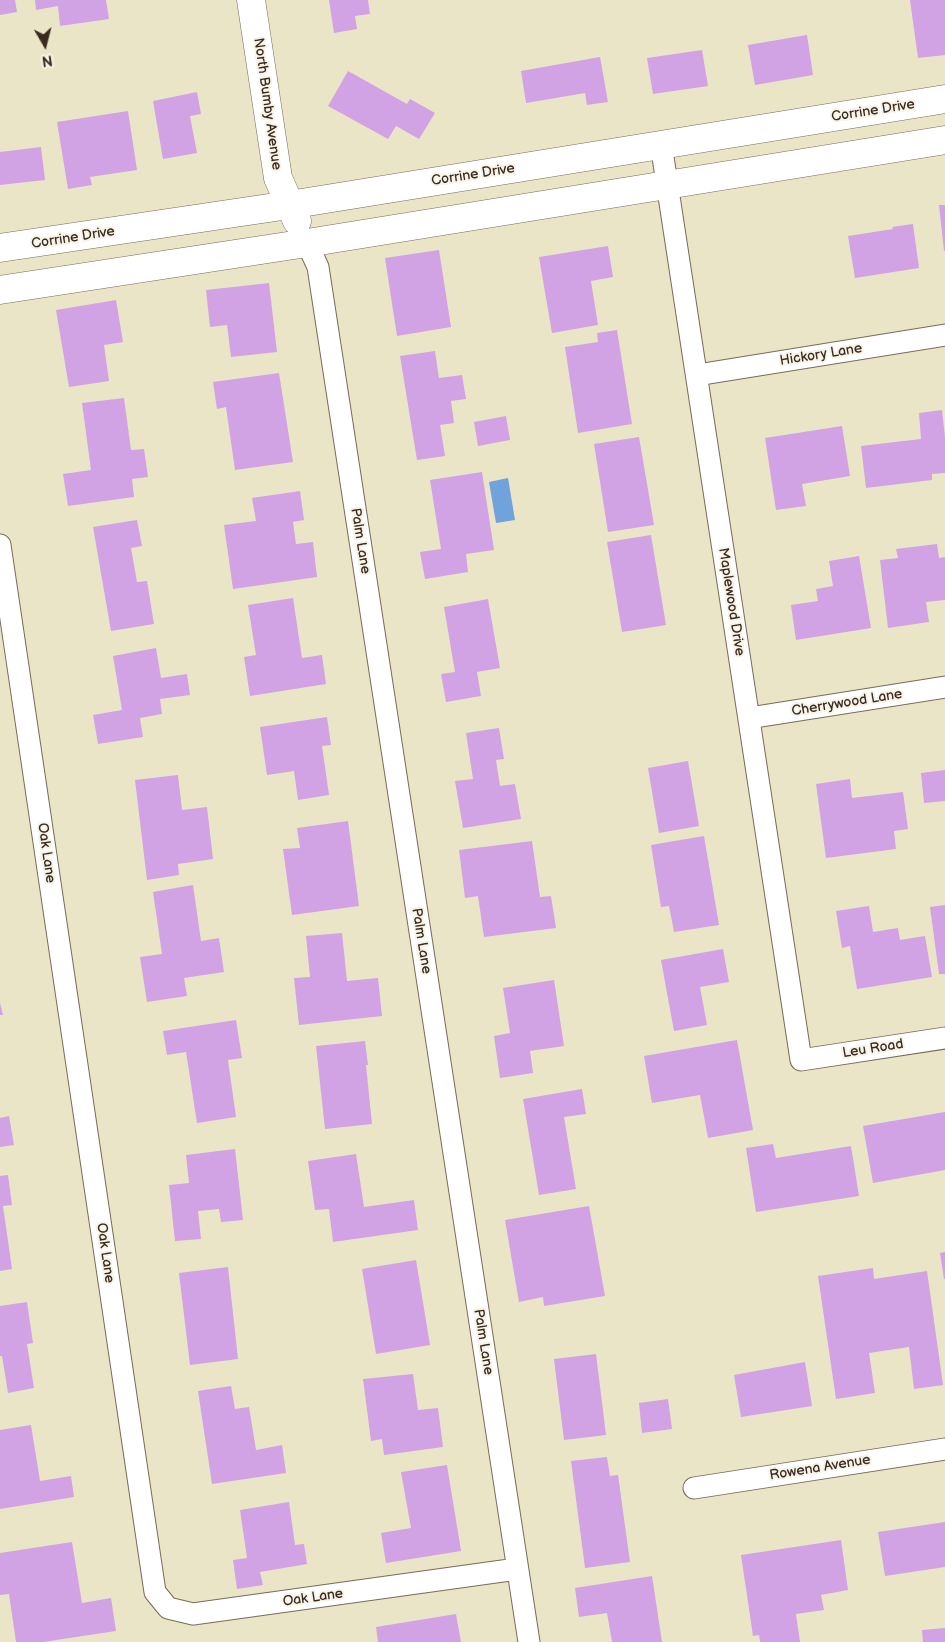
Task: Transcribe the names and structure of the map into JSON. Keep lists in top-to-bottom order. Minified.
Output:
{"streets":{"street":["North Bumby Avenue","Corrine Drive","Hickory Lane","Palm Lane","Maplewood Drive","Cherrywood Lane","Oak Lane","Leu Road","Rowena Avenue"]},"crossings":[["North Bumby Avenue","Corrine Drive"],["North Bumby Avenue","Palm Lane"],["Corrine Drive","Maplewood Drive"],["Hickory Lane","Maplewood Drive"],["Palm Lane","Oak Lane"],["Maplewood Drive","Cherrywood Lane"],["Maplewood Drive","Leu Road"]],"north":"bottom"}
